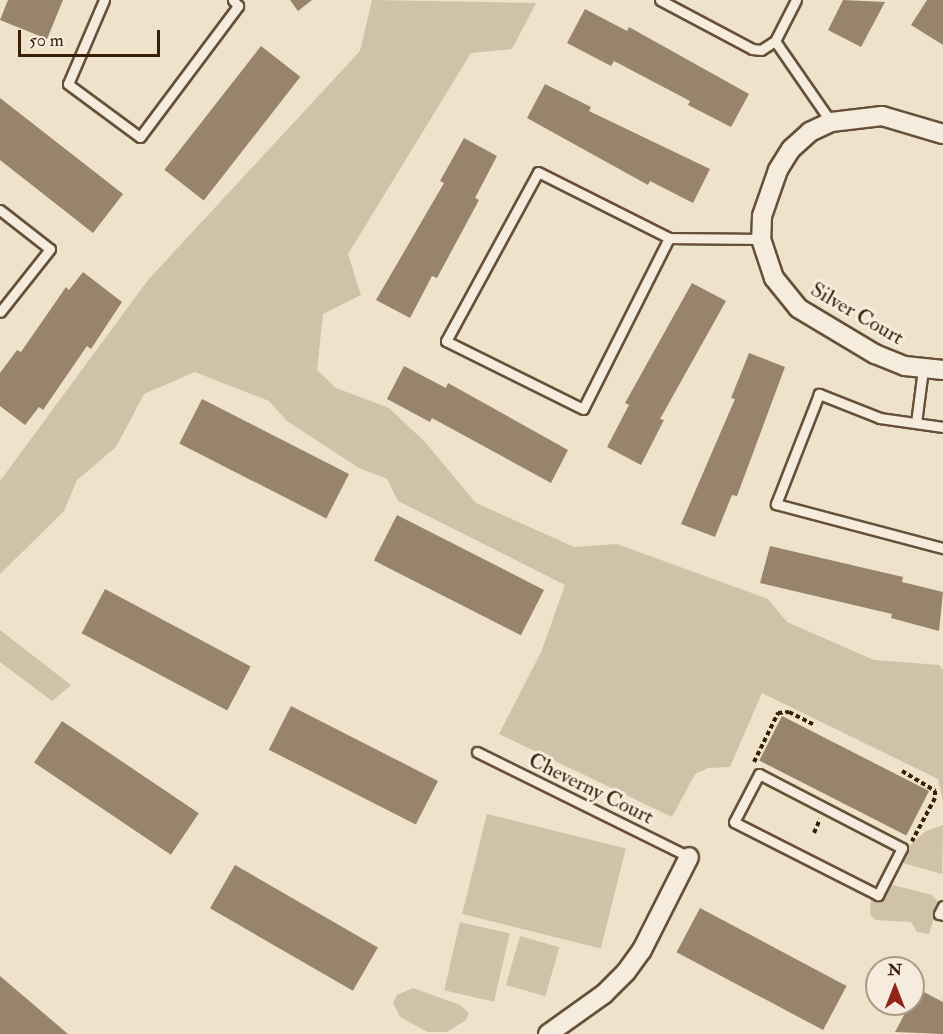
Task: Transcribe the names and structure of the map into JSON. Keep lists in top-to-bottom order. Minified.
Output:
{"streets":{"street":["Silver Court"],"lane":["Cheverny Court"]},"scale_bar":"50 m","north":"top"}
